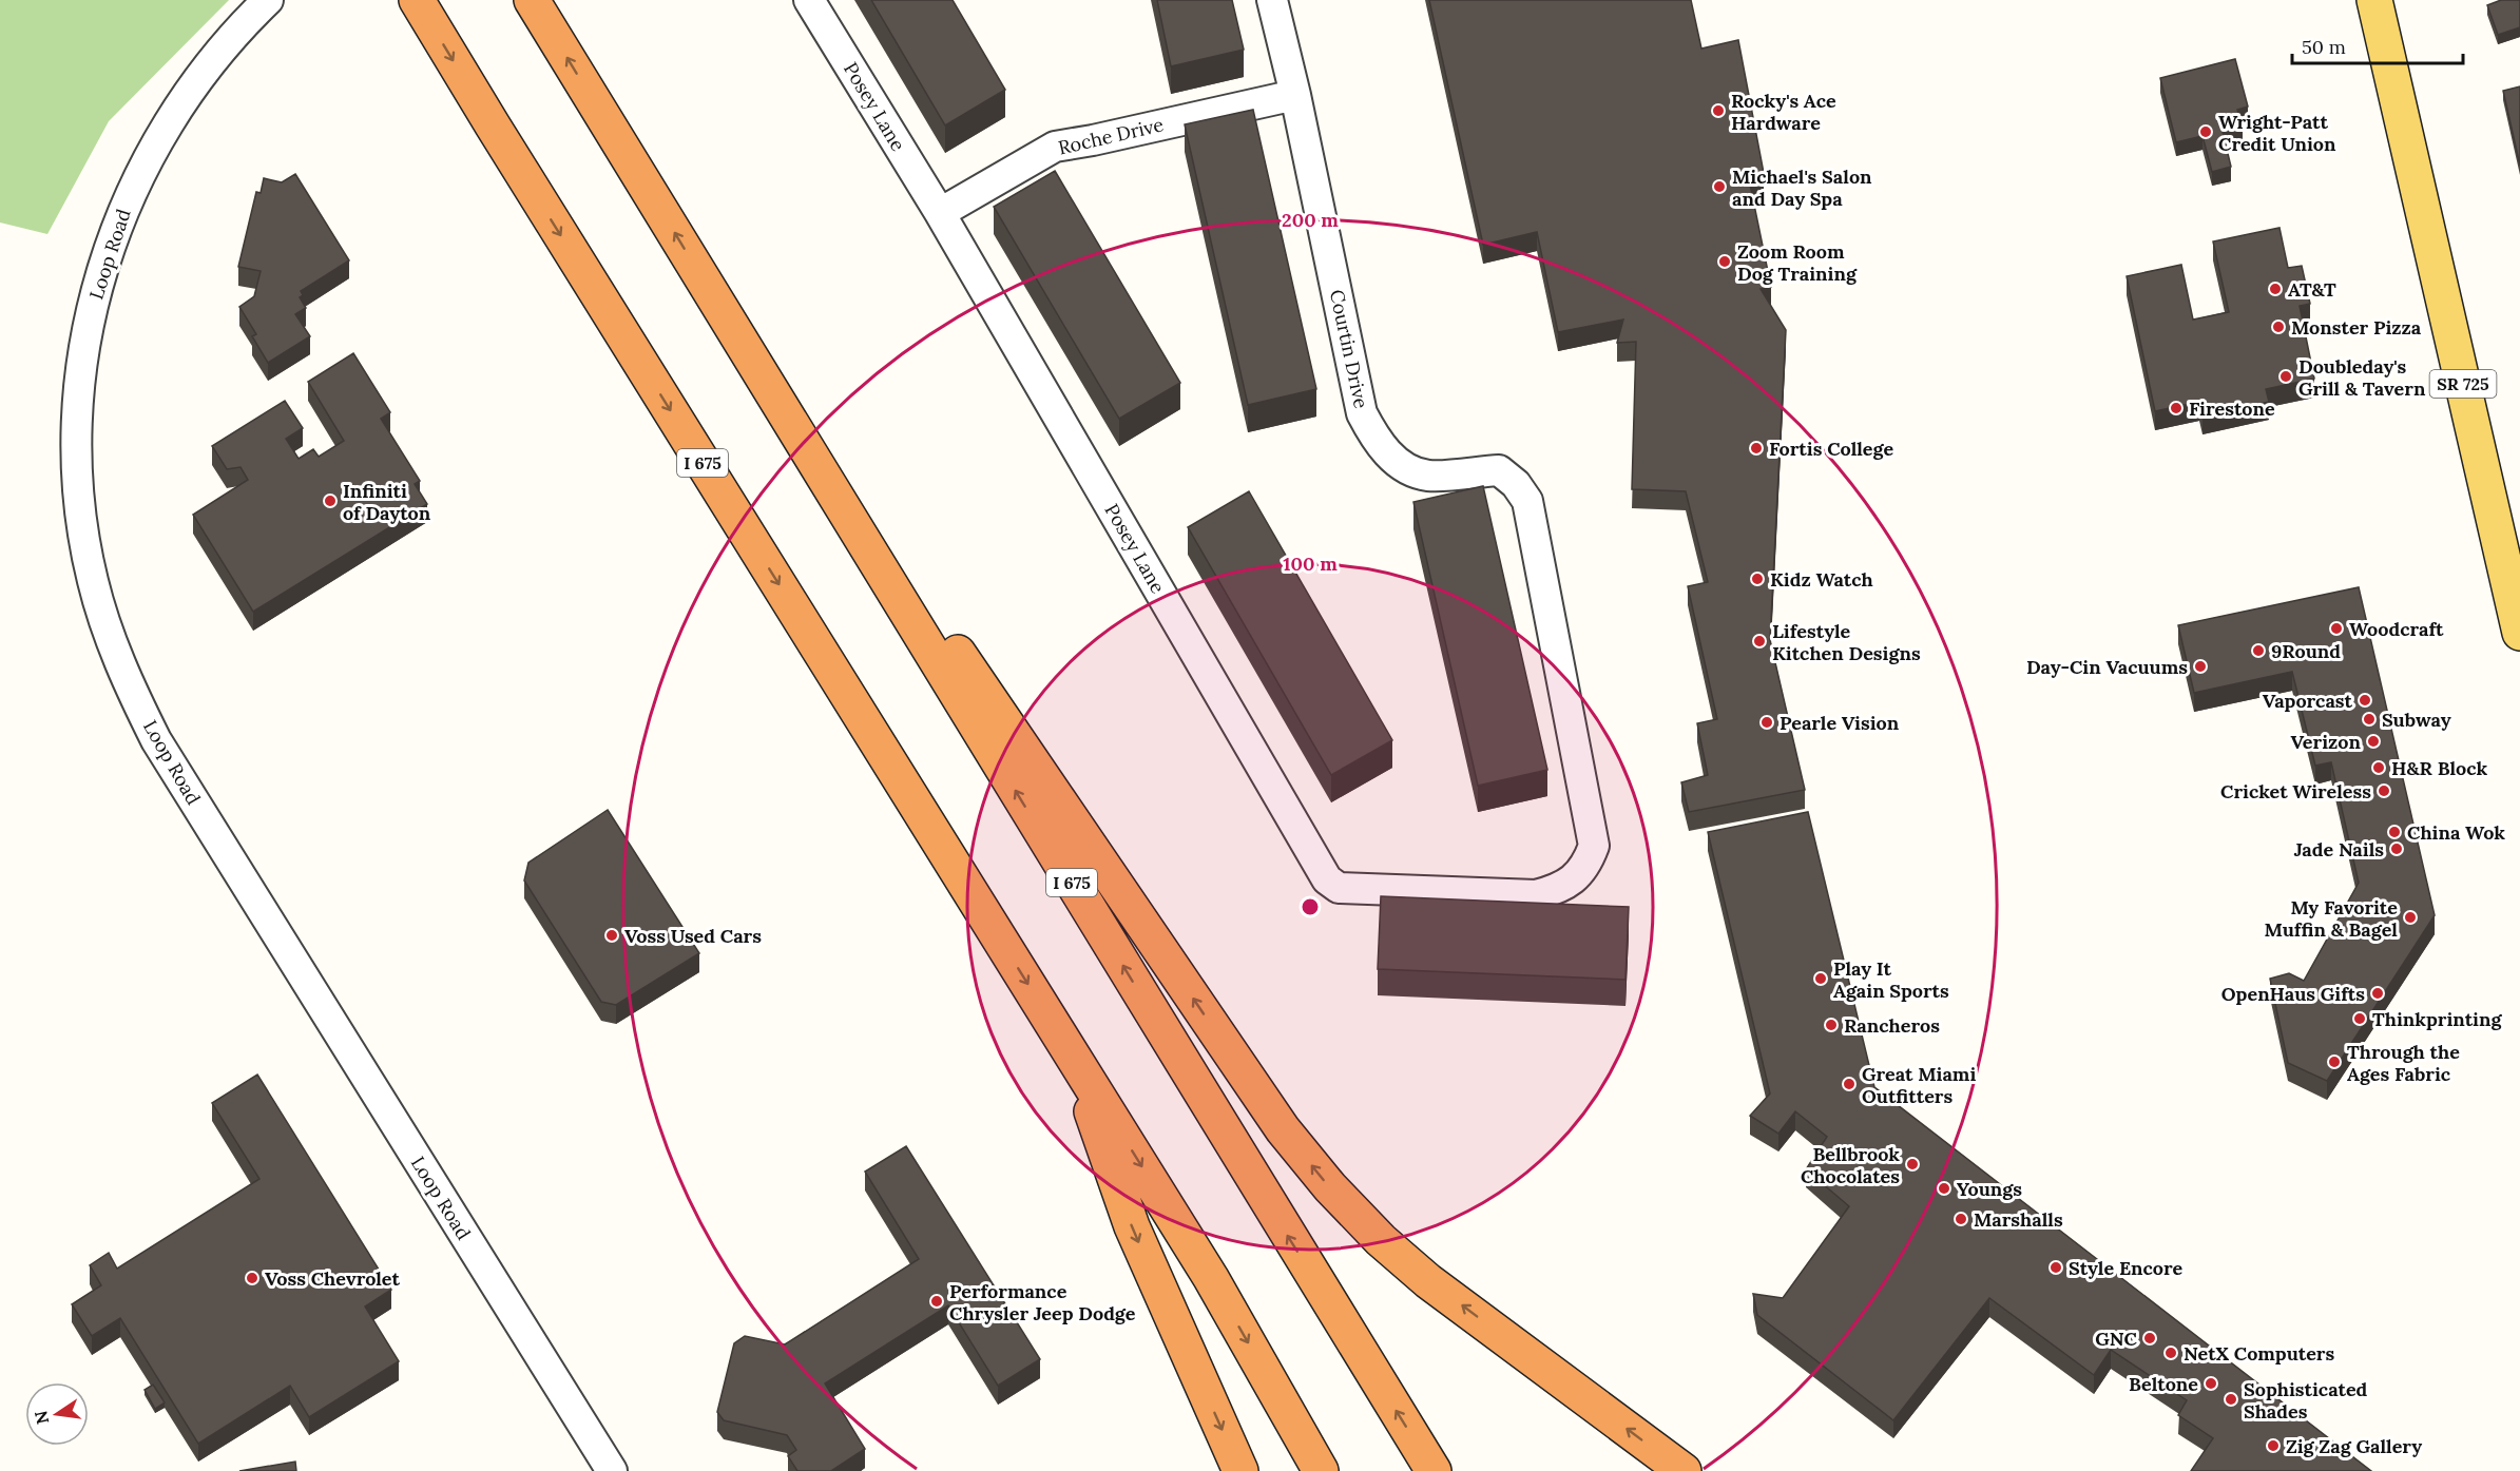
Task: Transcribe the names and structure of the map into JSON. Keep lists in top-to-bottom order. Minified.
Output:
{"streets":{"highway":["I 675"],"main road":["SR 725"],"street":["Posey Lane","Roche Drive","Loop Road","Courtin Drive"]},"crossings":[["Posey Lane","Roche Drive"],["Posey Lane","Courtin Drive"],["Roche Drive","Courtin Drive"]],"places":["Rocky's Ace Hardware","Wright-Patt Credit Union","Michael's Salon and Day Spa","Zoom Room Dog Training","AT&T","Monster Pizza","Doubleday's Grill & Tavern","Firestone","Fortis College","Infiniti of Dayton","Kidz Watch","Woodcraft","Lifestyle Kitchen Designs","9Round","Day-Cin Vacuums","Vaporcast","Subway","Pearle Vision","Verizon","H&R Block","Cricket Wireless","China Wok","Jade Nails","My Favorite Muffin & Bagel","Voss Used Cars","Play It Again Sports","OpenHaus Gifts","Thinkprinting","Rancheros","Through the Ages Fabric","Great Miami Outfitters","Bellbrook Chocolates","Youngs","Marshalls","Style Encore","Voss Chevrolet","Performance Chrysler Jeep Dodge","GNC","NetX Computers","Beltone","Sophisticated Shades","Zig Zag Gallery"],"scale_bar":"50 m","north":"left","rings":["200 m","100 m"]}
